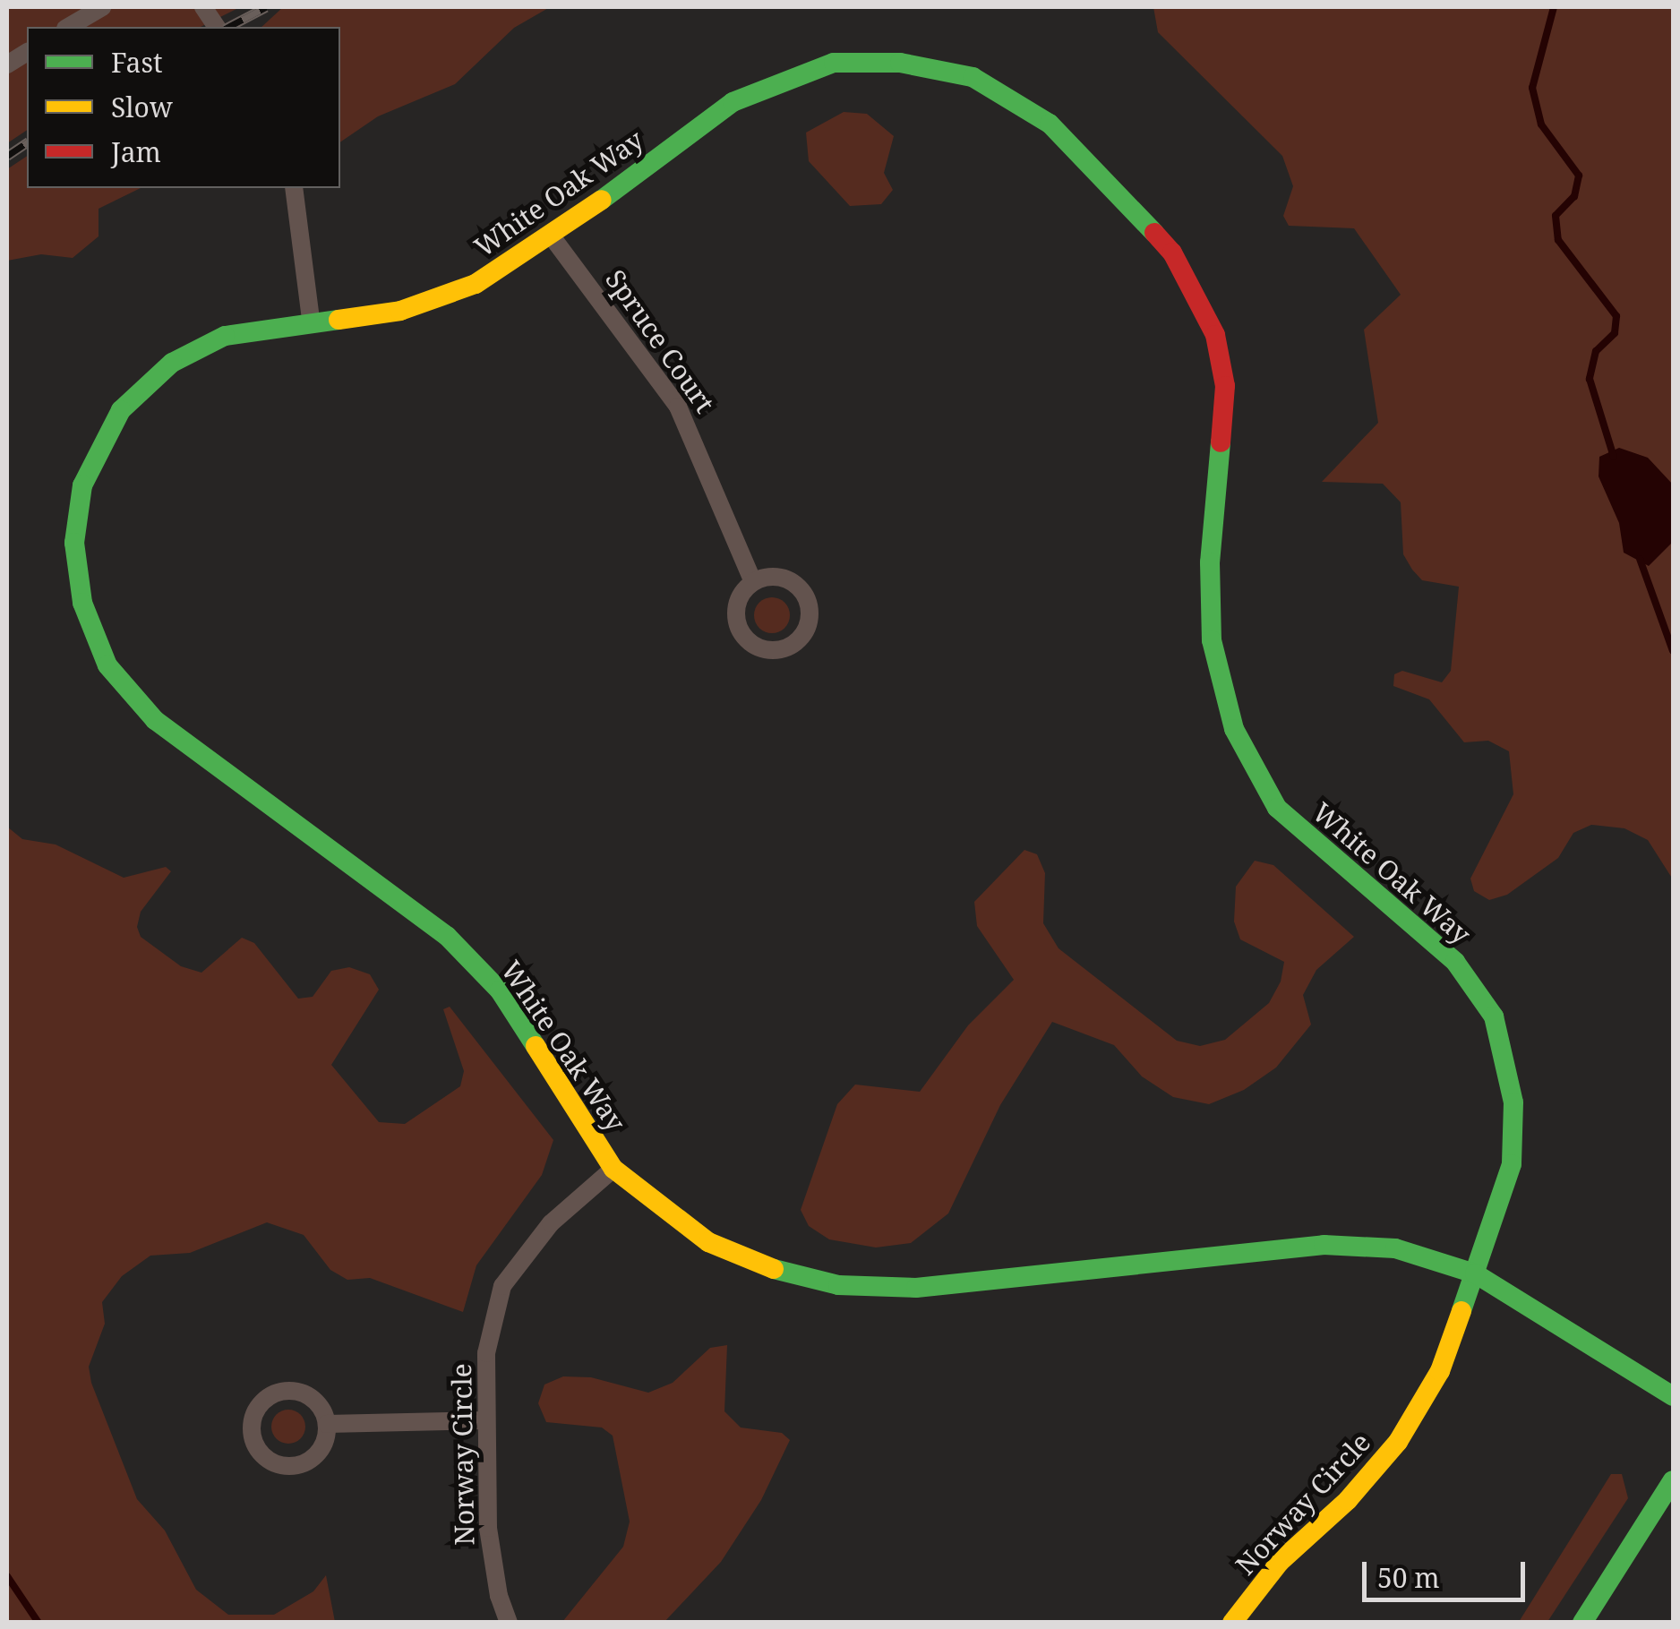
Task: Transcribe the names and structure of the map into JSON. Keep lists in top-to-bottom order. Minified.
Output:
{"streets":{"street":["White Oak Way","Spruce Court","Norway Circle"]},"crossings":[["White Oak Way","Spruce Court"],["White Oak Way","Norway Circle"]],"legend":["Fast","Slow","Jam"],"scale_bar":"50 m"}
